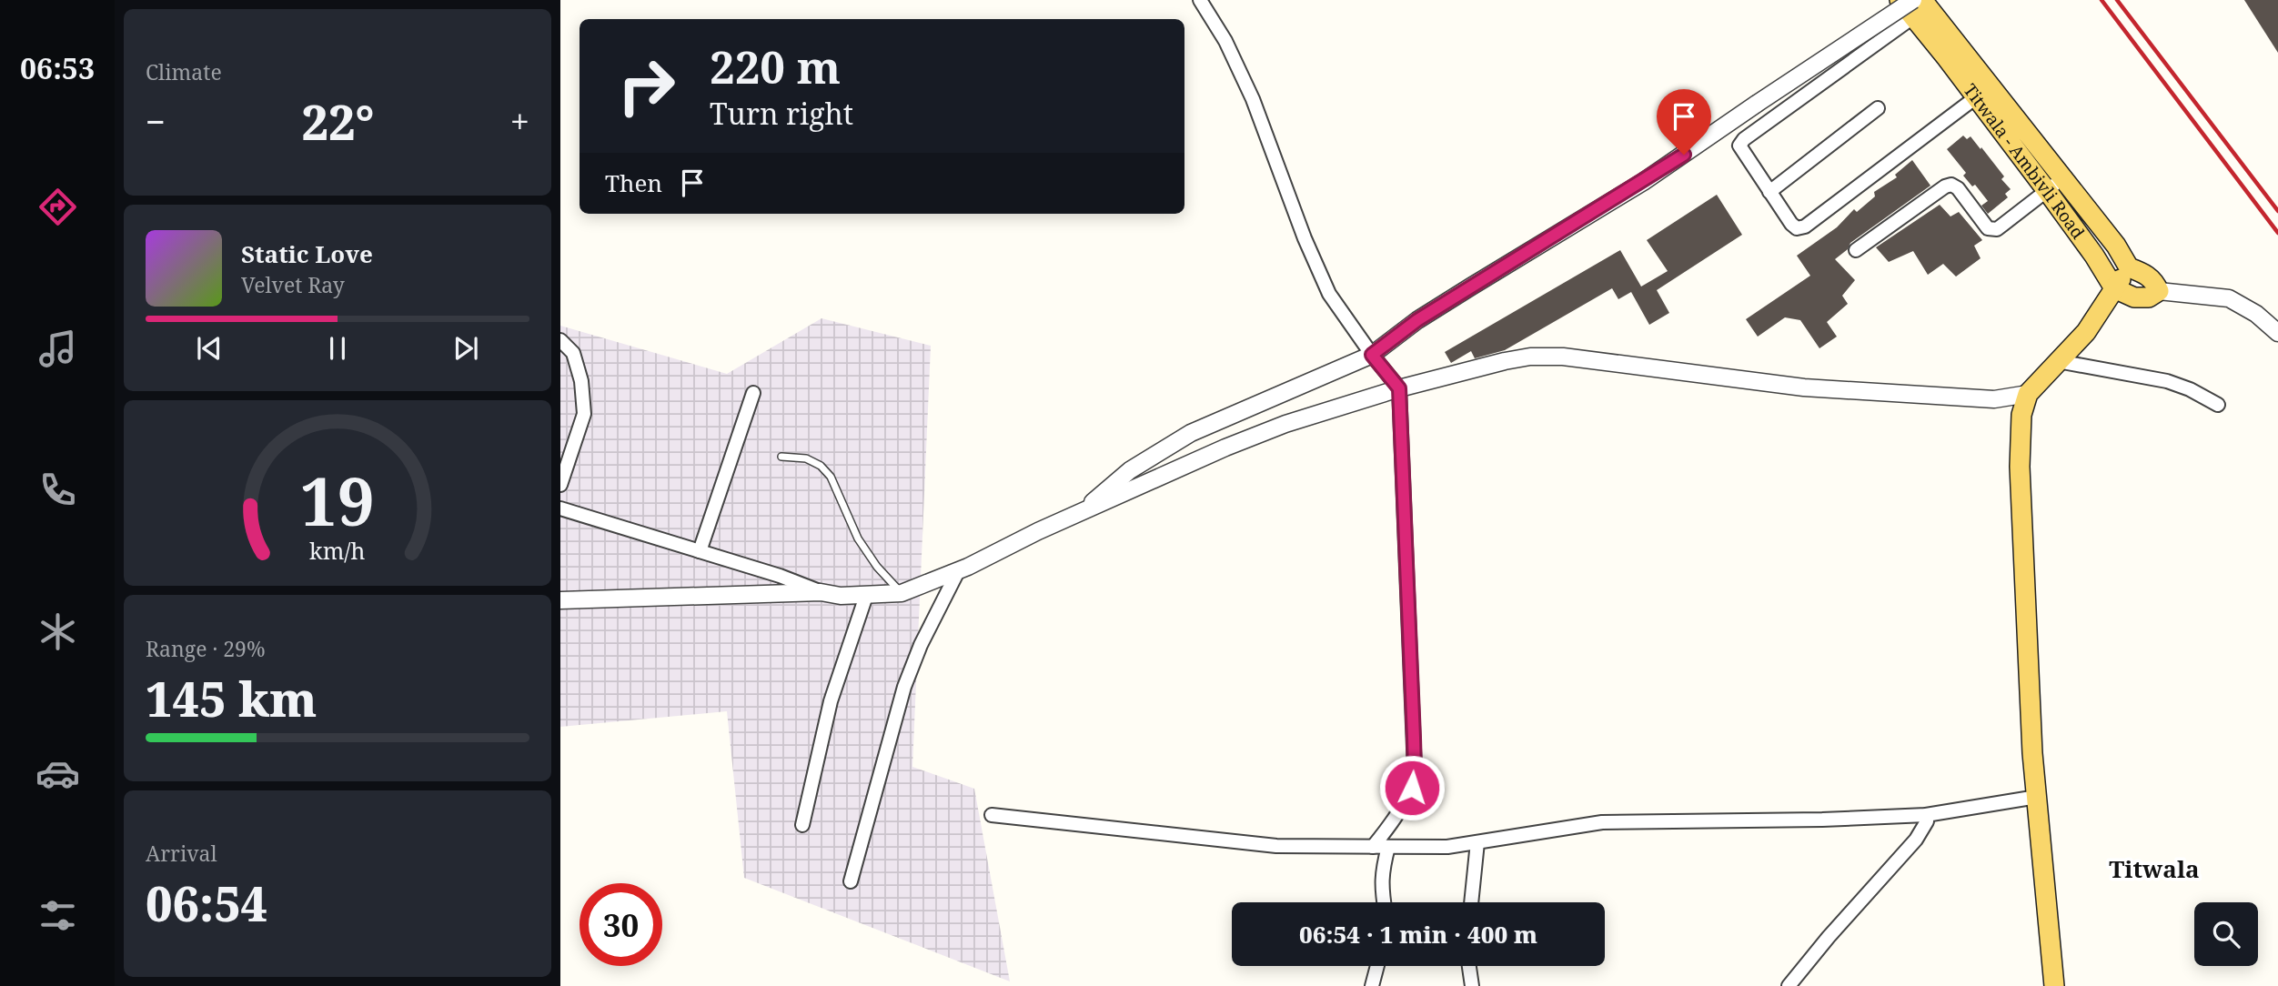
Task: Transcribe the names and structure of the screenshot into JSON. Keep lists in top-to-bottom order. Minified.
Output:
{"streets":{"main road":["Titwala - Ambivli Road"]},"districts":["Titwala"],"page":{"tabs":"06:53","tile":["Climate",["Range · 29%","145 km"],["Arrival","06:54"]],"turn":["220 m","Turn right"],"heat":["−","22°","+"],"then":"Then","song":["Static Love","Velvet Ray"],"limit":"30","trip":"06:54 · 1 min · 400 m","gauge":["19","km/h"]}}
